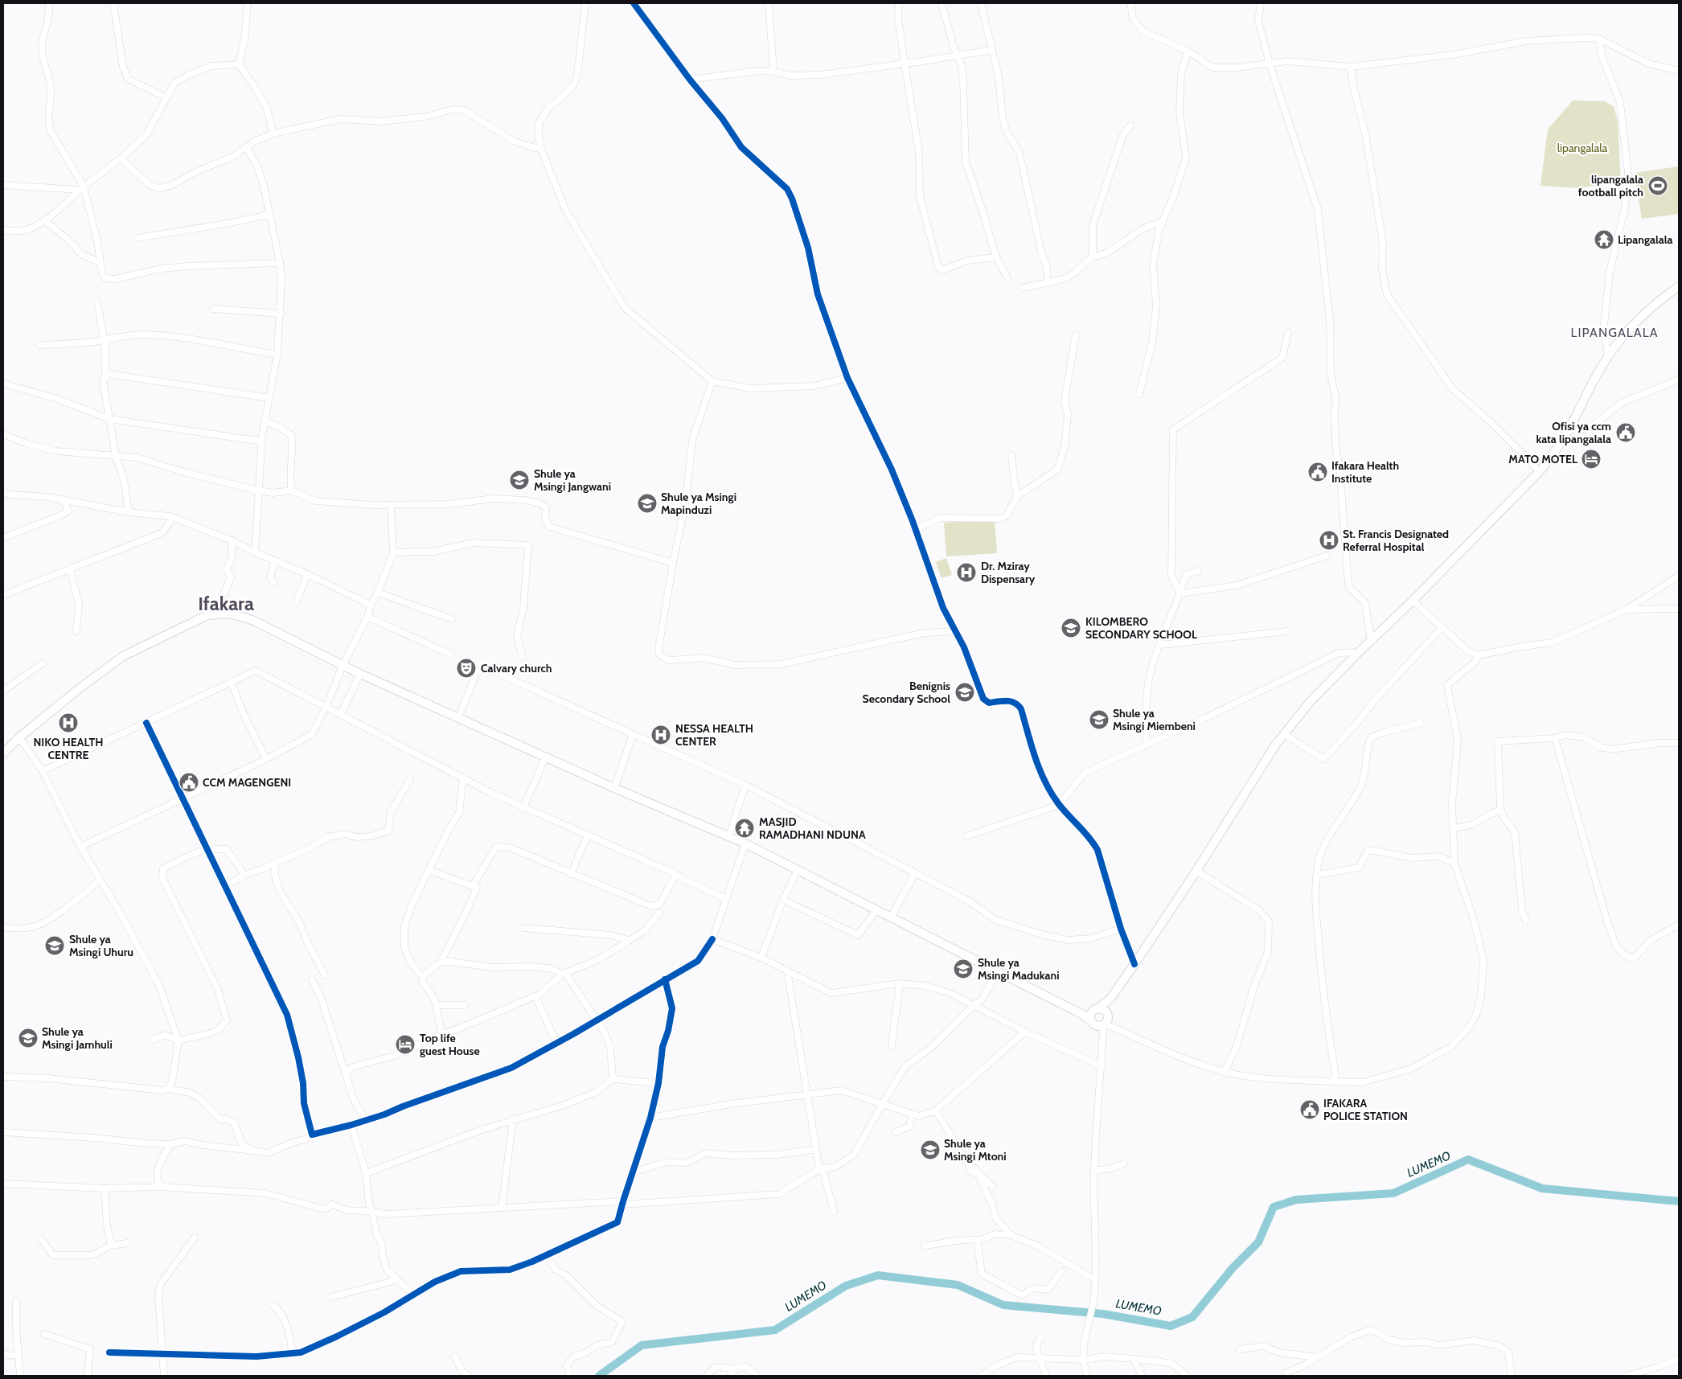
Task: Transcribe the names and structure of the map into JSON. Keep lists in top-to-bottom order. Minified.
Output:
{"districts":["LIPANGALALA","Ifakara"],"water":["LUMEMO"],"parks":["lipangalala"],"places":{"sports":["lipangalala football pitch"],"temple":["Lipangalala","MASJID RAMADHANI NDUNA"],"public building":["Ofisi ya ccm kata lipangalala","Ifakara Health Institute","CCM MAGENGENI","IFAKARA POLICE STATION"],"hotel":["MATO MOTEL","Top life guest House"],"school or university":["Shule ya Msingi Jangwani","Shule ya Msingi Mapinduzi","KILOMBERO SECONDARY SCHOOL","Benignis Secondary School","Shule ya Msingi Miembeni","Shule ya Msingi Uhuru","Shule ya Msingi Madukani","Shule ya Msingi Jamhuli","Shule ya Msingi Mtoni"],"hospital":["St. Francis Designated Referral Hospital","Dr. Mziray Dispensary","NIKO HEALTH CENTRE","NESSA HEALTH CENTER"],"theatre":["Calvary church"]}}
